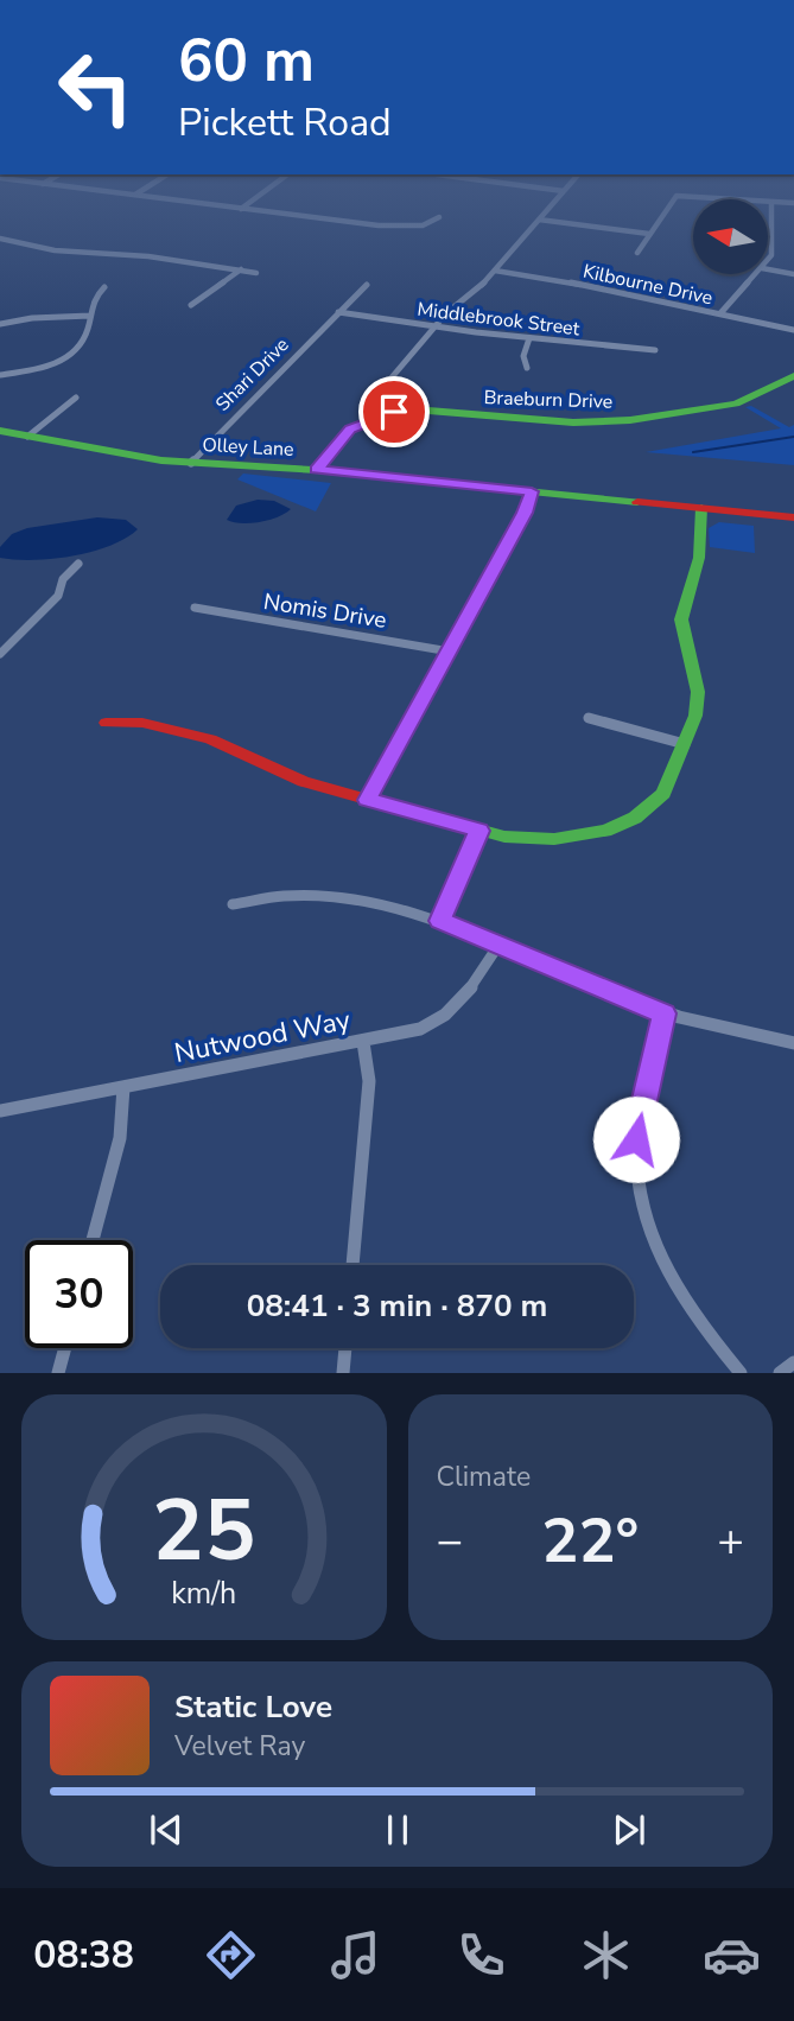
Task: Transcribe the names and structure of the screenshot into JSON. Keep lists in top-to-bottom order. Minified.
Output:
{"streets":{"street":["Kilbourne Drive","Middlebrook Street","Shari Drive","Braeburn Drive","Olley Lane","Nomis Drive","Nutwood Way"]},"crossings":[["Middlebrook Street","Shari Drive"],["Shari Drive","Olley Lane"],["Braeburn Drive","Olley Lane"]],"north":"left","page":{"turn":["60 m","Pickett Road"],"limit":"30","trip":"08:41 · 3 min · 870 m","tile":"Climate","heat":["−","22°","+"],"song":["Static Love","Velvet Ray"],"tabs":"08:38","gauge":["25","km/h"]}}
